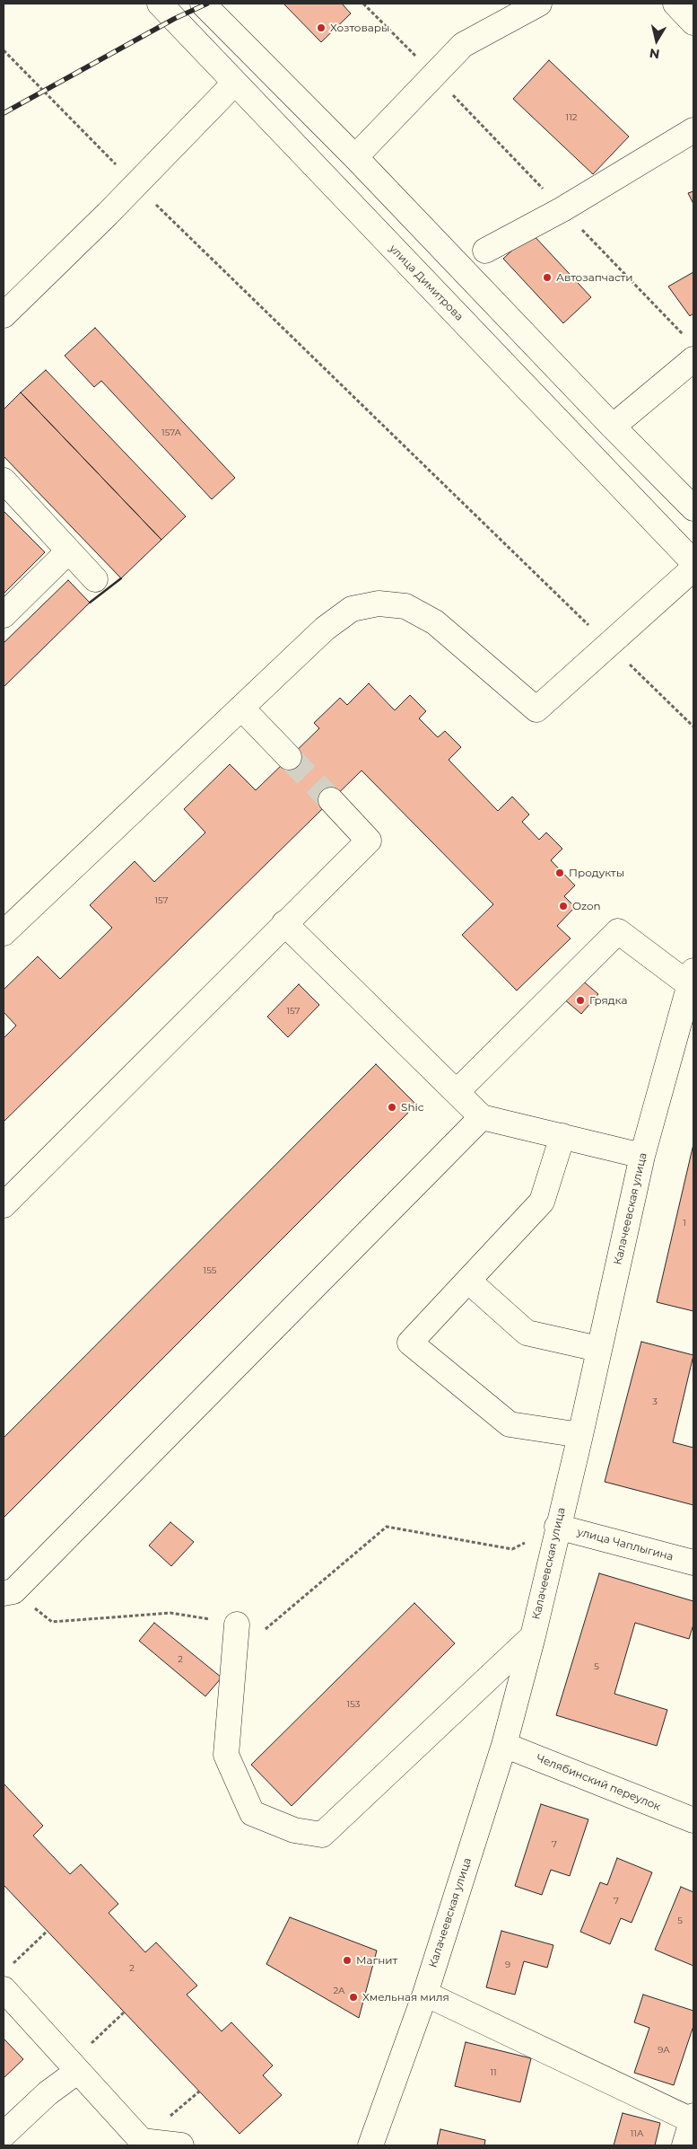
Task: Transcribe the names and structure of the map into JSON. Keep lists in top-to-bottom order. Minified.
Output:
{"streets":{"street":["улица Димитрова","Калачеевская улица","улица Чаплыгина","Челябинский переулок"]},"crossings":[["Калачеевская улица","улица Чаплыгина"],["Калачеевская улица","Челябинский переулок"]],"places":["Хозтовары","Автозапчасти","Продукты","Ozon","Грядка","Shic","Магнит","Хмельная миля"],"house_numbers":["112","157А","157","157","1","155","3","2","5","153","7","7","5","9","2","2А","9А","11","11А"],"north":"bottom"}
